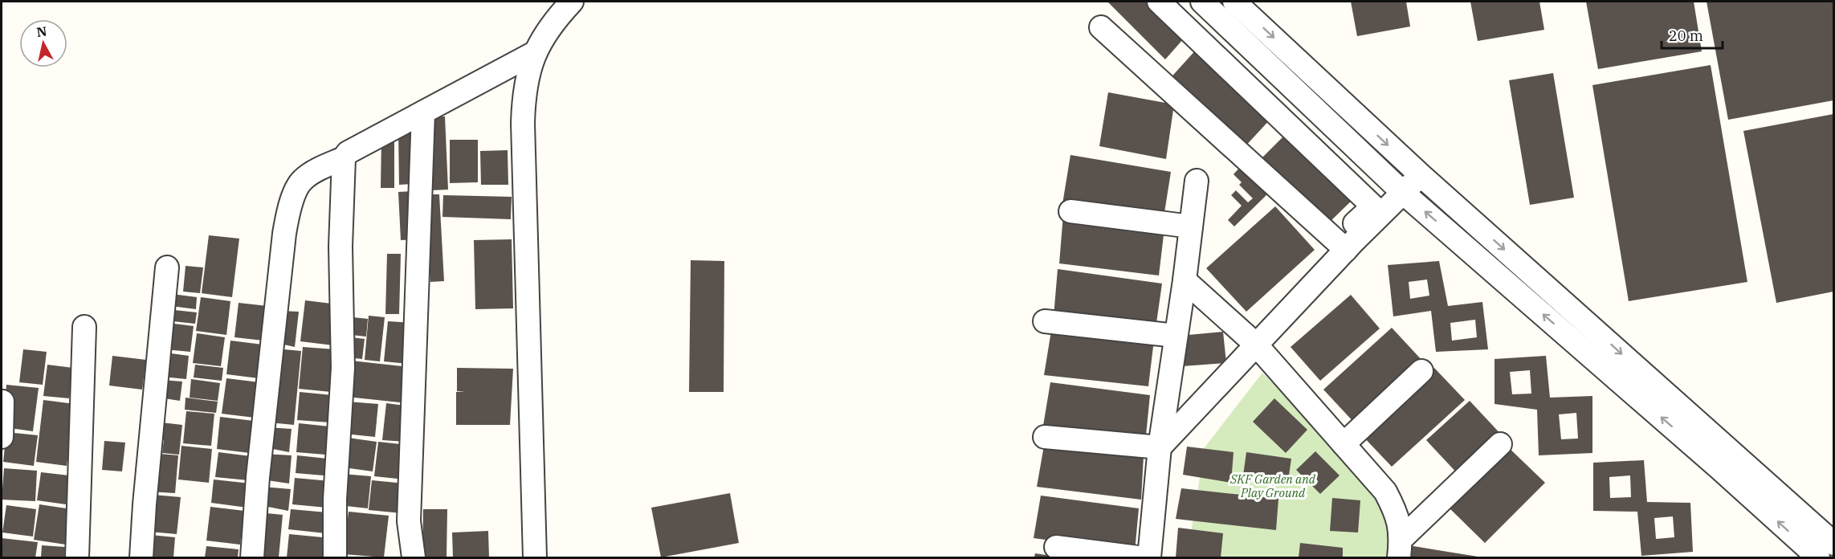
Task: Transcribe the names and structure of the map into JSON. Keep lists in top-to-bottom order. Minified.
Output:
{"parks":["SKF Garden and Play Ground"],"scale_bar":"20 m","north":"top"}
